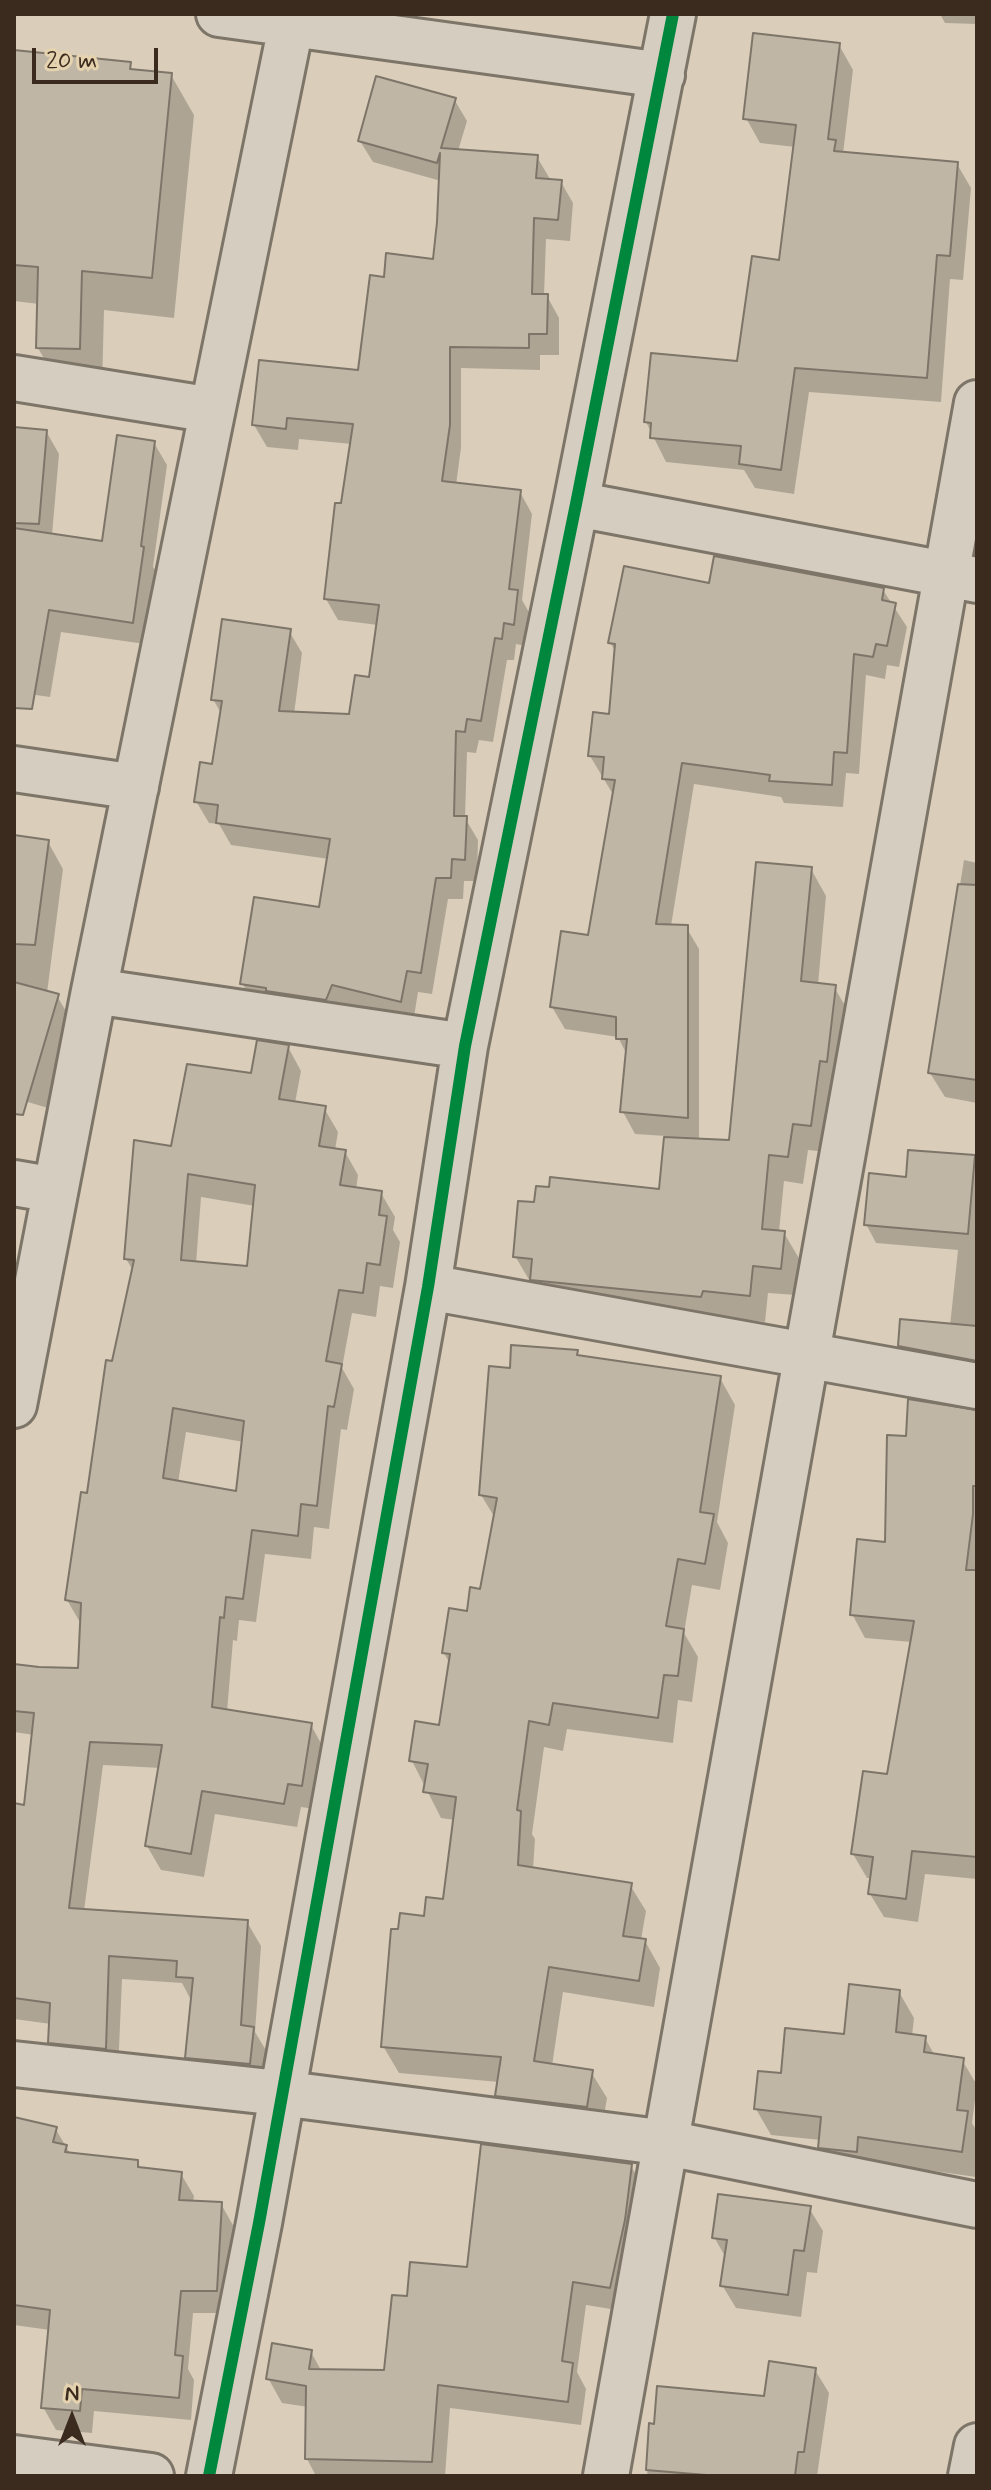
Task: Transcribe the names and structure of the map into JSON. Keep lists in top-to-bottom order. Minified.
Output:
{"scale_bar":"20 m","north":"top"}
